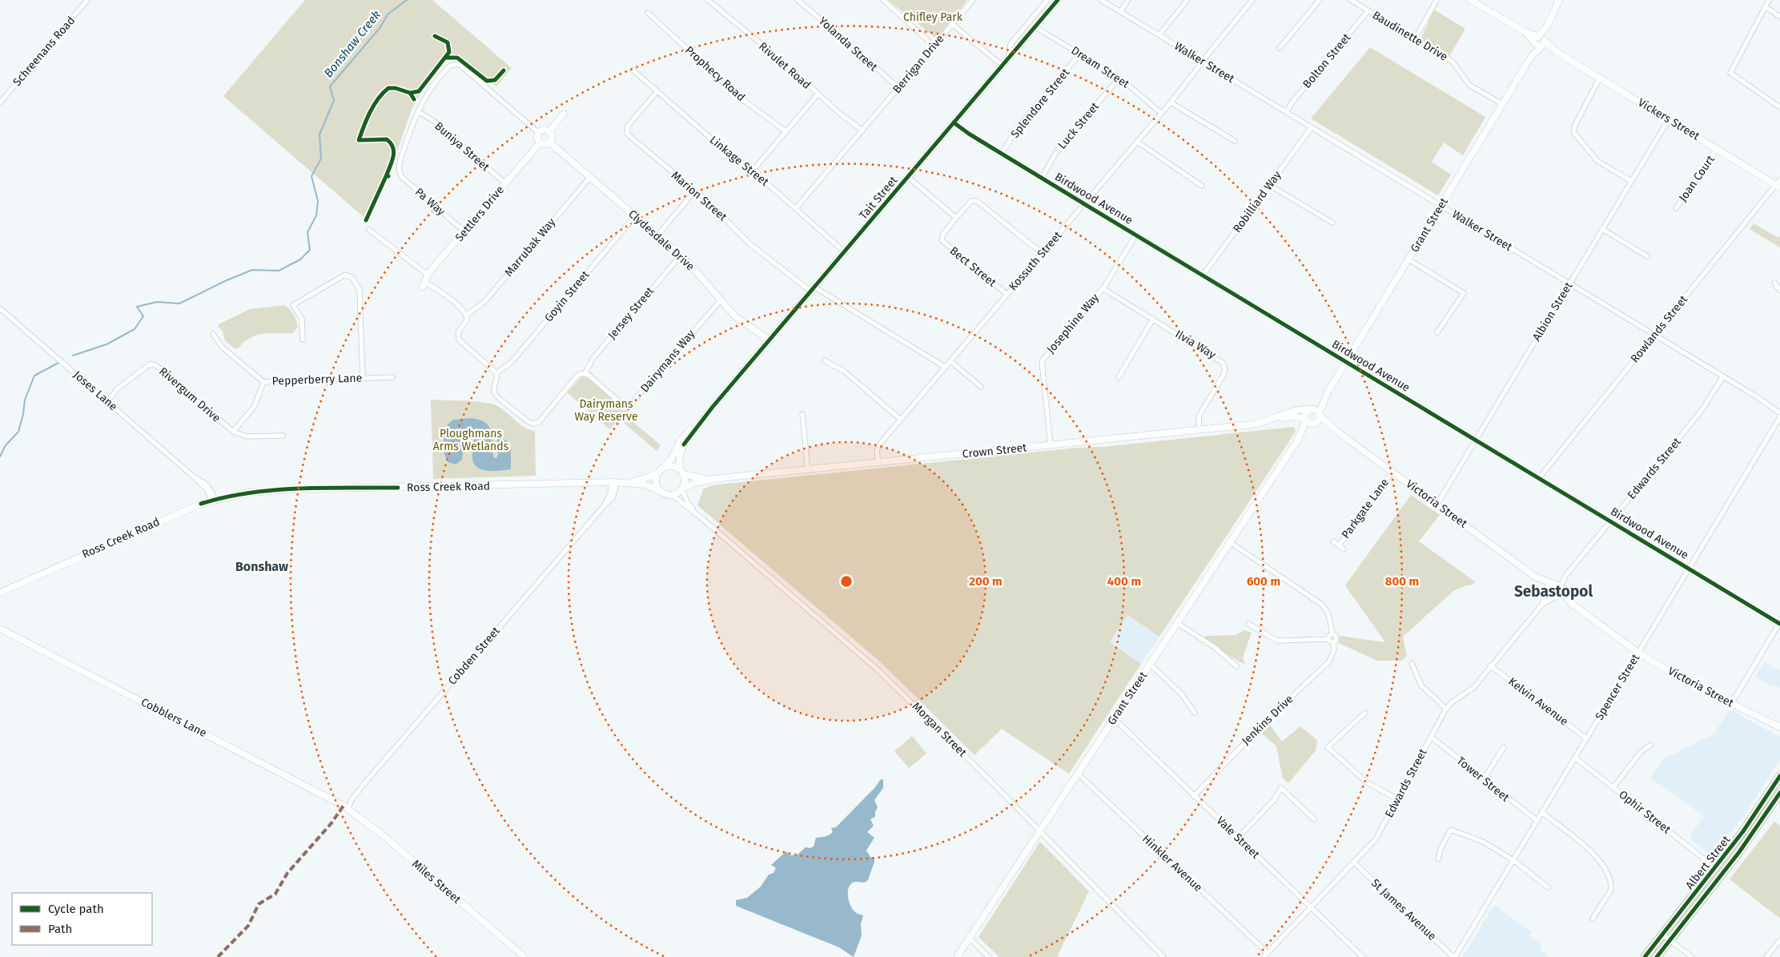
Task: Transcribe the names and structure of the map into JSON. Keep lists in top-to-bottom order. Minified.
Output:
{"streets":{"highway":["Albert Street"],"street":["Baudinette Drive","Yolanda Street","Schreenans Road","Bolton Street","Walker Street","Berrigan Drive","Rivulet Road","Dream Street","Prophecy Road","Splendore Street","Vickers Street","Luck Street","Buniya Street","Linkage Street","Joan Court","Marion Street","Tait Street","Birdwood Avenue","Pa Way","Robilliard Way","Settlers Drive","Grant Street","Clydesdale Drive","Marrubak Way","Kossuth Street","Bect Street","Goyin Street","Albion Street","Jersey Street","Josephine Way","Rowlands Street","Ilvia Way","Dairymans Way","Pepperberry Lane","Joses Lane","Rivergum Drive","Crown Street","Edwards Street","Ross Creek Road","Victoria Street","Parkgate Lane","Cobden Street","Spencer Street","Kelvin Avenue","Cobblers Lane","Jenkins Drive","Morgan Street","Tower Street","Ophir Street","Vale Street","Hinkler Avenue","Miles Street","St James Avenue"]},"crossings":[["Baudinette Drive","Bolton Street"],["Baudinette Drive","Grant Street"],["Yolanda Street","Berrigan Drive"],["Bolton Street","Walker Street"],["Walker Street","Robilliard Way"],["Walker Street","Grant Street"],["Walker Street","Kossuth Street"],["Walker Street","Albion Street"],["Walker Street","Rowlands Street"],["Walker Street","Edwards Street"],["Berrigan Drive","Rivulet Road"],["Berrigan Drive","Linkage Street"],["Dream Street","Splendore Street"],["Dream Street","Luck Street"],["Dream Street","Tait Street"],["Dream Street","Kossuth Street"],["Splendore Street","Birdwood Avenue"],["Vickers Street","Joan Court"],["Vickers Street","Grant Street"],["Vickers Street","Albion Street"],["Vickers Street","Rowlands Street"],["Luck Street","Birdwood Avenue"],["Buniya Street","Pa Way"],["Buniya Street","Settlers Drive"],["Linkage Street","Marion Street"],["Linkage Street","Tait Street"],["Marion Street","Tait Street"],["Marion Street","Kossuth Street"],["Tait Street","Birdwood Avenue"],["Tait Street","Clydesdale Drive"],["Tait Street","Crown Street"],["Tait Street","Morgan Street"],["Birdwood Avenue","Robilliard Way"],["Birdwood Avenue","Grant Street"],["Birdwood Avenue","Kossuth Street"],["Birdwood Avenue","Albion Street"],["Birdwood Avenue","Josephine Way"],["Birdwood Avenue","Rowlands Street"],["Birdwood Avenue","Edwards Street"],["Birdwood Avenue","Spencer Street"],["Pa Way","Settlers Drive"],["Settlers Drive","Clydesdale Drive"],["Grant Street","Crown Street"],["Grant Street","Victoria Street"],["Grant Street","Morgan Street"],["Grant Street","Vale Street"],["Grant Street","Hinkler Avenue"],["Clydesdale Drive","Marrubak Way"],["Clydesdale Drive","Goyin Street"],["Clydesdale Drive","Jersey Street"],["Clydesdale Drive","Dairymans Way"],["Kossuth Street","Bect Street"],["Kossuth Street","Crown Street"],["Albion Street","Victoria Street"],["Jersey Street","Dairymans Way"],["Josephine Way","Ilvia Way"],["Josephine Way","Crown Street"],["Ilvia Way","Crown Street"],["Joses Lane","Rivergum Drive"],["Joses Lane","Ross Creek Road"],["Crown Street","Victoria Street"],["Crown Street","Morgan Street"],["Edwards Street","Victoria Street"],["Edwards Street","Kelvin Avenue"],["Edwards Street","Tower Street"],["Edwards Street","Vale Street"],["Edwards Street","Hinkler Avenue"],["Edwards Street","St James Avenue"],["Ross Creek Road","Cobden Street"],["Victoria Street","Parkgate Lane"],["Victoria Street","Spencer Street"],["Cobden Street","Cobblers Lane"],["Cobden Street","Miles Street"],["Spencer Street","Kelvin Avenue"],["Spencer Street","Tower Street"],["Spencer Street","Ophir Street"],["Spencer Street","St James Avenue"],["Cobblers Lane","Miles Street"],["Jenkins Drive","Vale Street"],["Ophir Street","Albert Street"]],"districts":["Bonshaw","Sebastopol"],"water":["Bonshaw Creek"],"parks":["Chifley Park","Dairymans Way Reserve","Ploughmans Arms Wetlands"],"legend":["Cycle path","Path"],"rings":["200 m","400 m","600 m","800 m"]}
